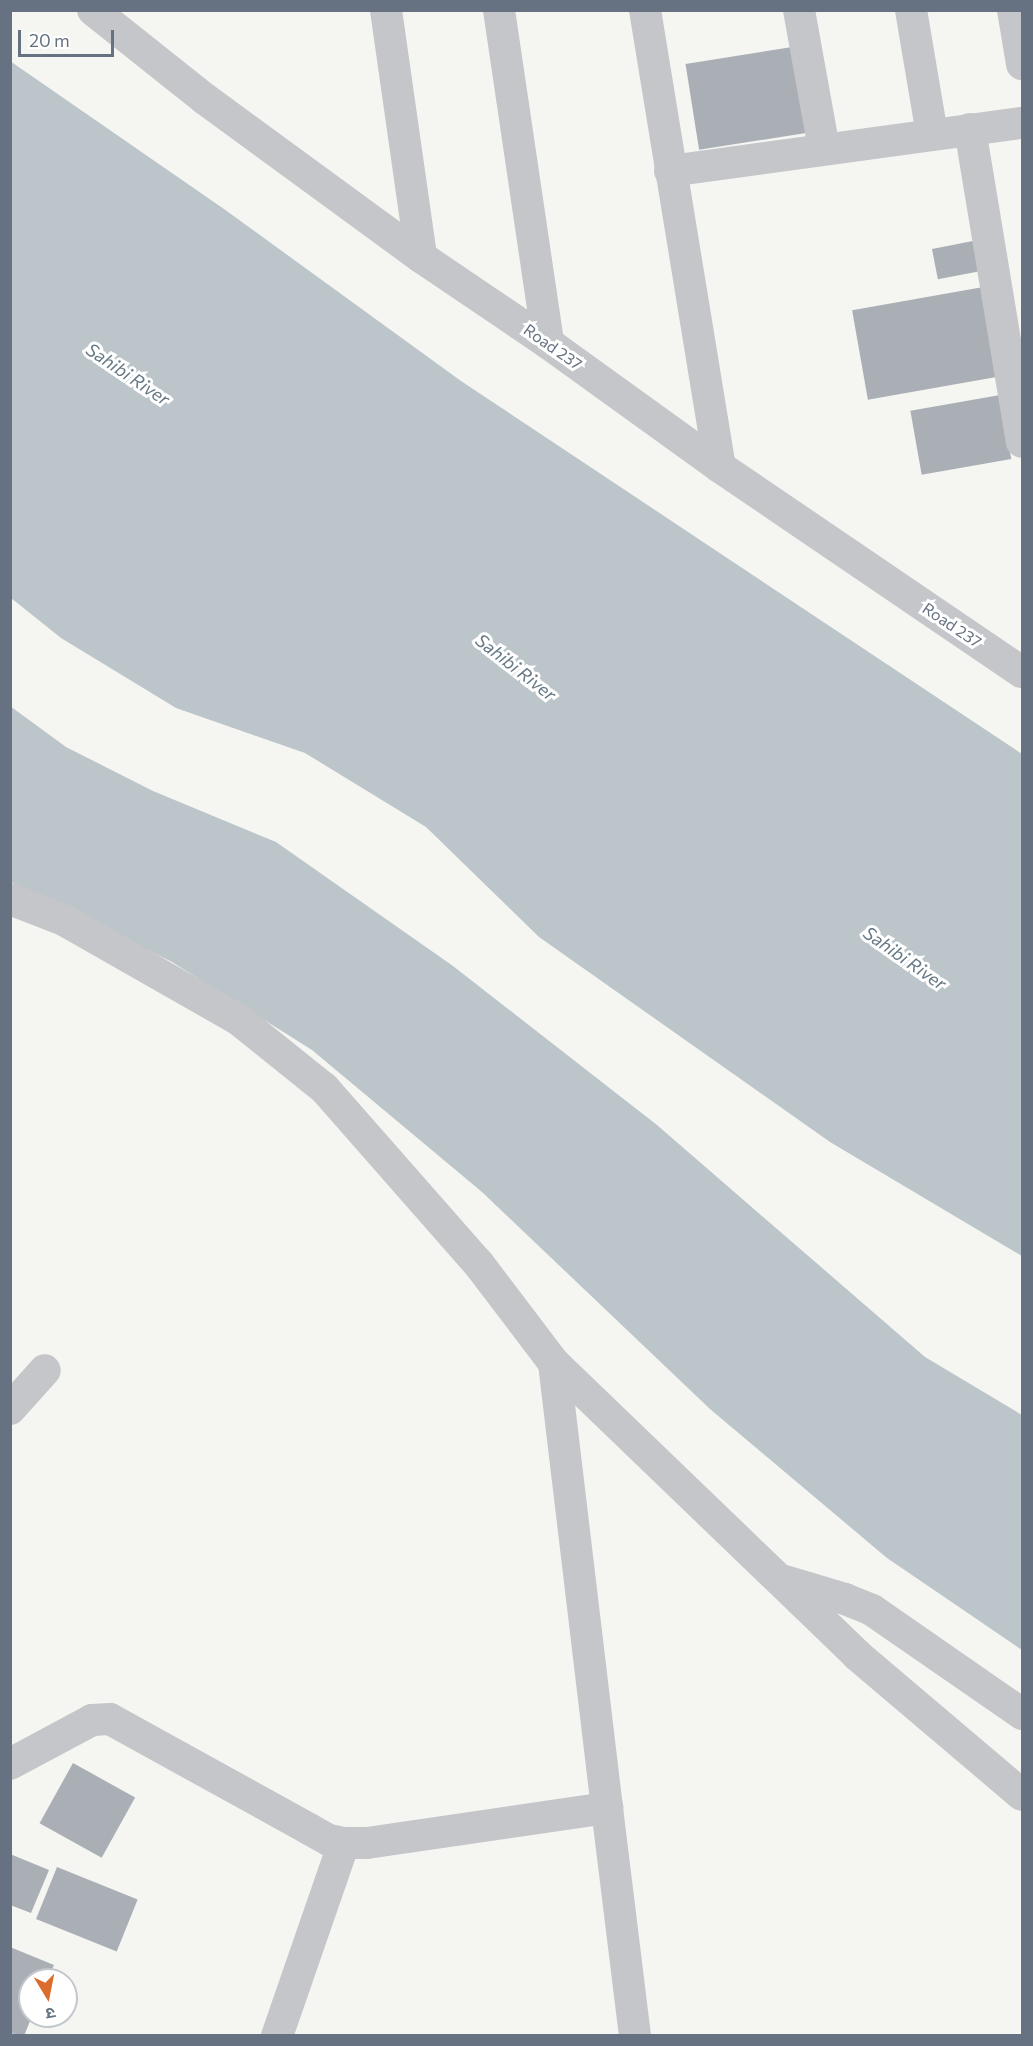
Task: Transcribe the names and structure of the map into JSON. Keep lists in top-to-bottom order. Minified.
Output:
{"streets":{"street":["Road 237"]},"water":["Sahibi River"],"scale_bar":"20 m","north":"bottom"}
